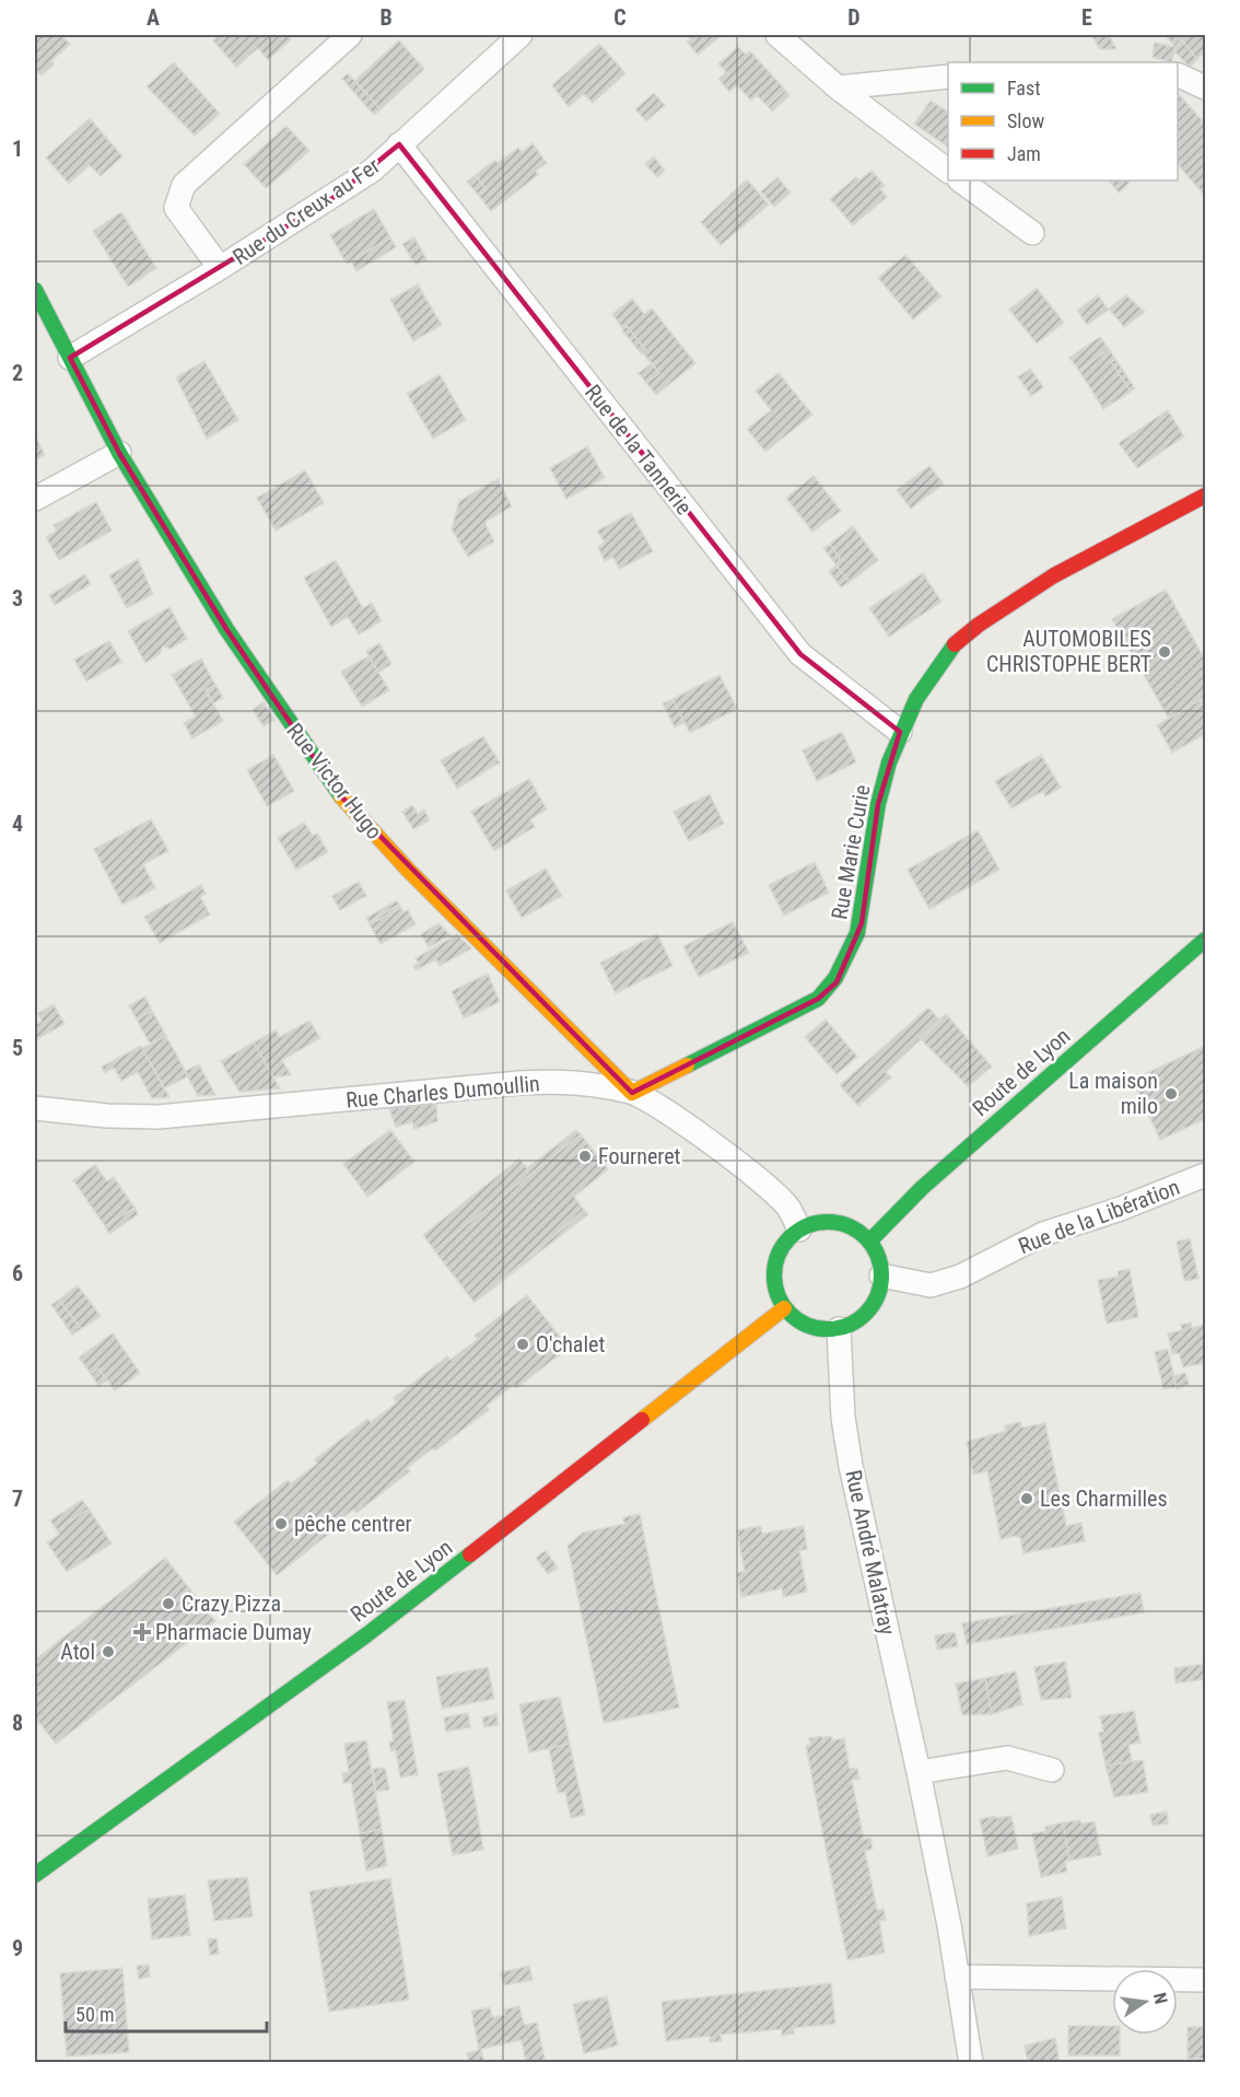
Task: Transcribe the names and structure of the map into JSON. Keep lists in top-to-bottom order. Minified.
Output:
{"streets":{"street":["Rue du Creux au Fer","Rue de la Tannerie","Rue Victor Hugo","Rue Marie Curie","Route de Lyon","Rue Charles Dumoullin","Rue de la Libération","Rue André Malatray"]},"crossings":[["Rue du Creux au Fer","Rue de la Tannerie"],["Rue du Creux au Fer","Rue Victor Hugo"],["Rue de la Tannerie","Rue Marie Curie"],["Rue Victor Hugo","Rue Marie Curie"],["Rue Victor Hugo","Rue Charles Dumoullin"],["Rue Marie Curie","Rue Charles Dumoullin"],["Route de Lyon","Rue Charles Dumoullin"],["Route de Lyon","Rue de la Libération"],["Route de Lyon","Rue André Malatray"],["Rue Charles Dumoullin","Rue de la Libération"],["Rue Charles Dumoullin","Rue André Malatray"],["Rue de la Libération","Rue André Malatray"]],"places":{"other":["AUTOMOBILES CHRISTOPHE BERT","La maison milo","Fourneret","O'chalet","Les Charmilles","pêche centrer","Crazy Pizza","Atol"],"health":["Pharmacie Dumay"]},"legend":["Fast","Slow","Jam"],"scale_bar":"50 m","north":"right","grid":{"columns":["A","B","C","D","E"],"rows":["1","2","3","4","5","6","7","8","9"]}}
